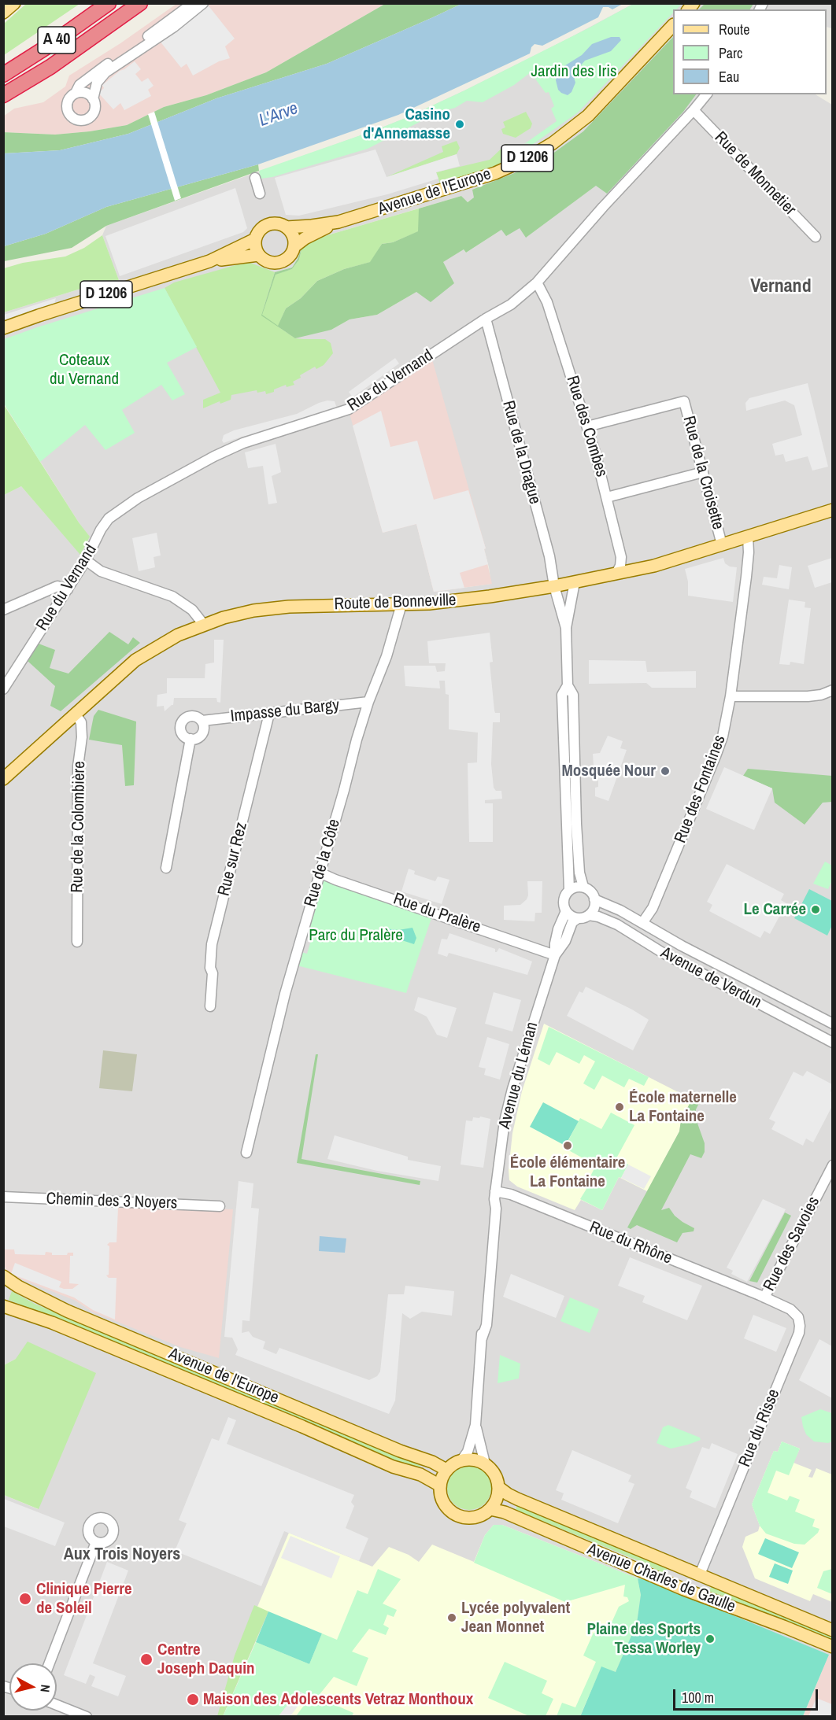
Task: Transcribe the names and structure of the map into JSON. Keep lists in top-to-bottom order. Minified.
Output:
{"streets":{"highway":["A 40"],"main road":["D 1206","Avenue de l'Europe","Route de Bonneville","Avenue Charles de Gaulle"],"street":["Rue de Monnetier","Rue du Vernand","Rue des Combes","Rue de la Drague","Rue de la Croisette","Impasse du Bargy","Rue des Fontaines","Rue de la Colombière","Rue sur Rez","Rue de la Côte","Rue du Pralère","Avenue de Verdun","Avenue du Léman","Chemin des 3 Noyers","Rue du Rhône","Rue des Savoies","Rue du Risse"]},"crossings":[["D 1206","Avenue de l'Europe"],["Rue de Monnetier","Rue du Vernand"],["Avenue de l'Europe","Avenue du Léman"],["Avenue de l'Europe","Avenue Charles de Gaulle"],["Rue du Vernand","Rue des Combes"],["Rue du Vernand","Rue de la Drague"],["Rue des Combes","Rue de la Croisette"],["Rue des Combes","Route de Bonneville"],["Rue de la Drague","Route de Bonneville"],["Rue de la Croisette","Route de Bonneville"],["Route de Bonneville","Rue des Fontaines"],["Route de Bonneville","Rue de la Colombière"],["Route de Bonneville","Rue de la Côte"],["Impasse du Bargy","Rue sur Rez"],["Impasse du Bargy","Rue de la Côte"],["Rue des Fontaines","Avenue de Verdun"],["Rue de la Côte","Rue du Pralère"],["Rue du Pralère","Avenue du Léman"],["Avenue de Verdun","Avenue du Léman"],["Avenue du Léman","Rue du Rhône"],["Avenue du Léman","Avenue Charles de Gaulle"],["Rue du Rhône","Rue des Savoies"],["Rue du Rhône","Rue du Risse"],["Rue des Savoies","Rue du Risse"],["Rue du Risse","Avenue Charles de Gaulle"]],"districts":["Vernand","Aux Trois Noyers"],"water":["L'Arve"],"parks":["Jardin des Iris","Coteaux du Vernand","Parc du Pralère"],"places":["Casino d'Annemasse","Mosquée Nour","Le Carrée","École maternelle La Fontaine","École élémentaire La Fontaine","Clinique Pierre de Soleil","Lycée polyvalent Jean Monnet","Plaine des Sports Tessa Worley","Centre Joseph Daquin","Maison des Adolescents Vetraz Monthoux"],"legend":["Route","Parc","Eau"],"scale_bar":"100 m","north":"right"}
